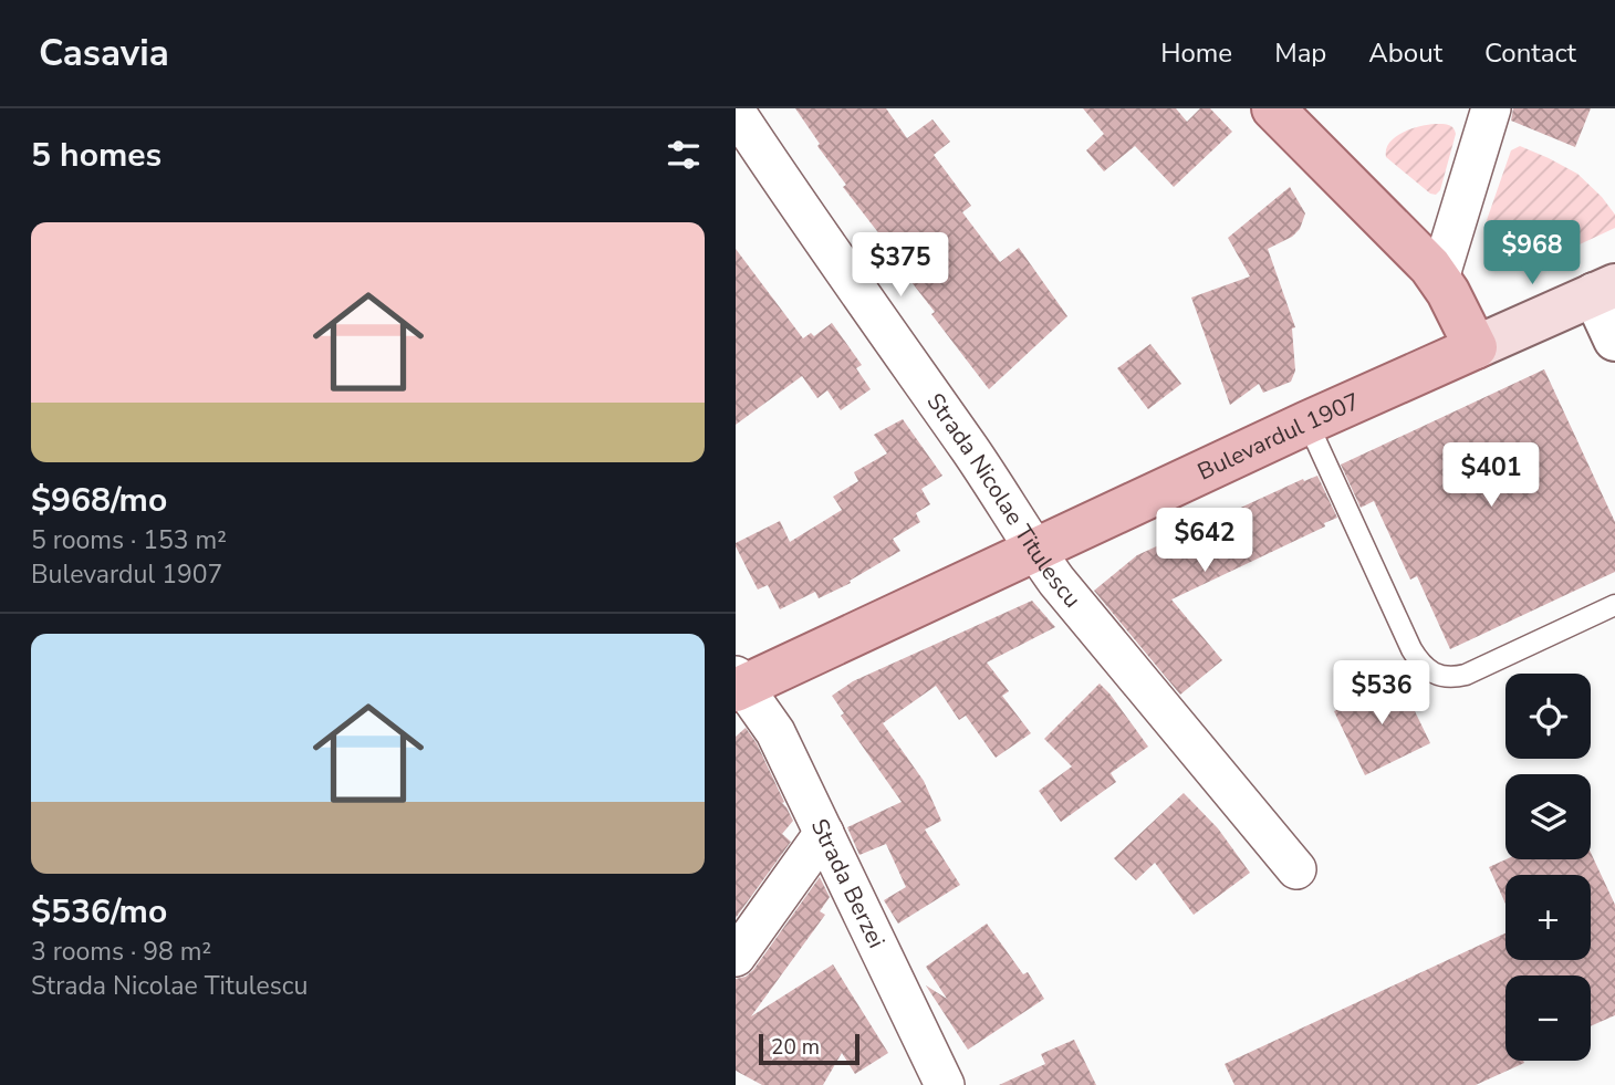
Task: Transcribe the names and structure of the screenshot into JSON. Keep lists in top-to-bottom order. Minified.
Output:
{"streets":{"main road":["Bulevardul 1907"],"street":["Strada Nicolae Titulescu","Strada Berzei"]},"crossings":[["Bulevardul 1907","Strada Nicolae Titulescu"],["Bulevardul 1907","Strada Berzei"]],"scale_bar":"20 m","page":{"header":"Casavia","nav":["Home","Map","About","Contact"],"heading":"5 homes","list":[{"name":"$968/mo","note":"5 rooms · 153 m² · Bulevardul 1907"},{"name":"$536/mo","note":"3 rooms · 98 m² · Strada Nicolae Titulescu"}],"price":["$968","$375","$401","$642","$536"],"map_buttons":["+","−"],"scale":"20 m"}}
